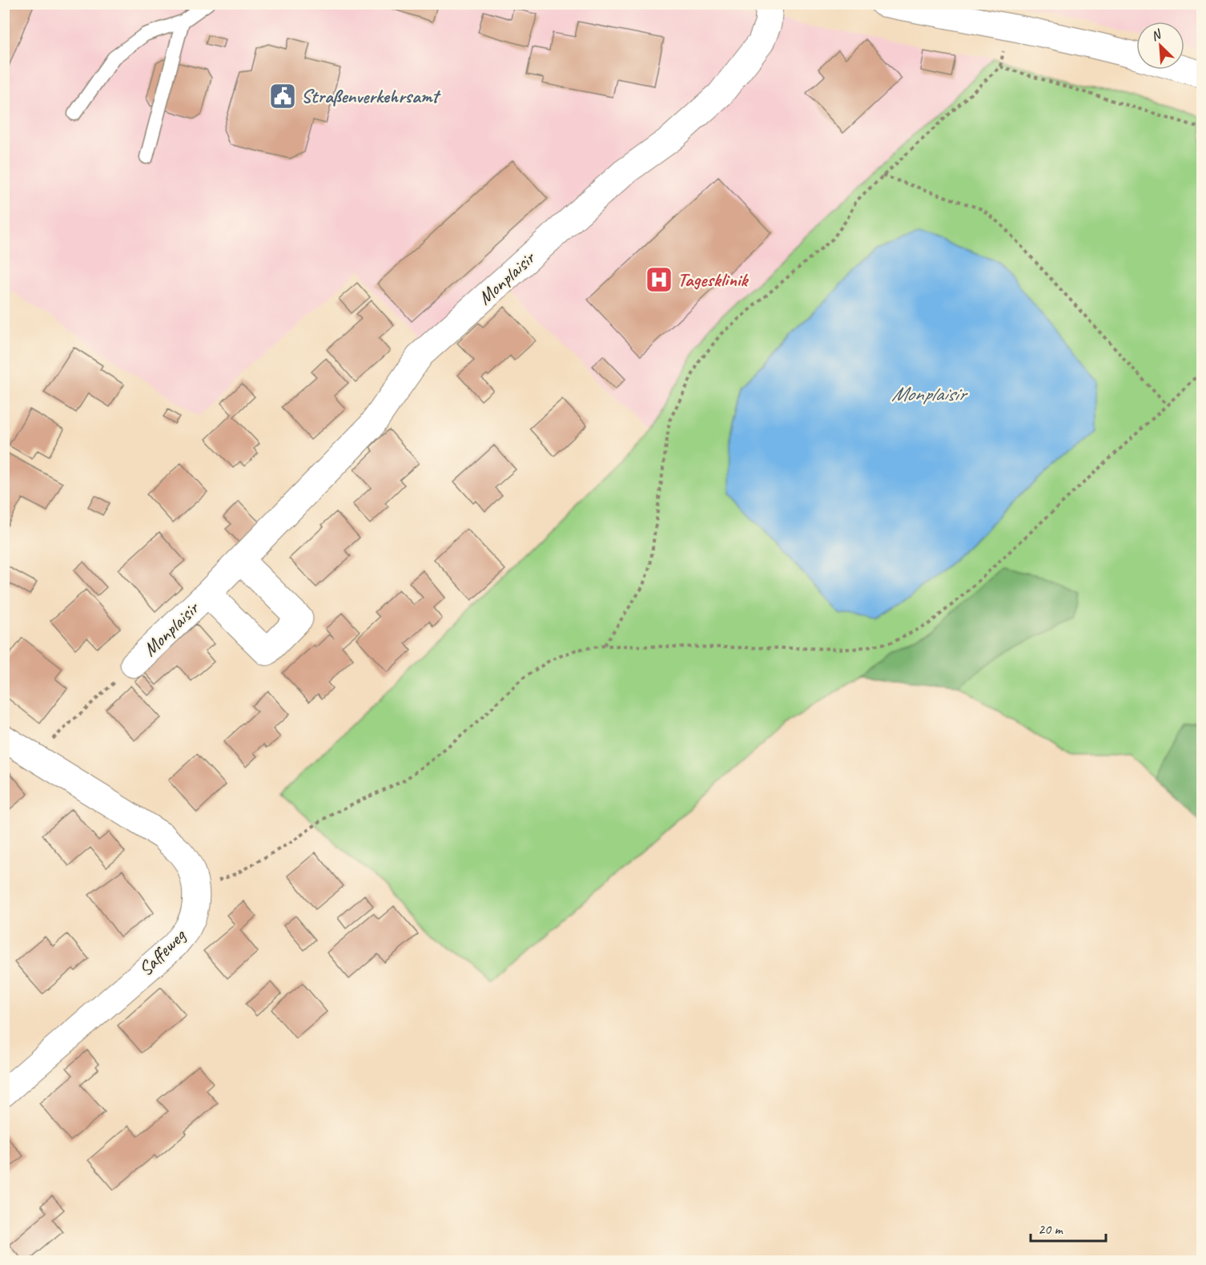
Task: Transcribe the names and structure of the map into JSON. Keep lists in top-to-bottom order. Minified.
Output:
{"streets":{"street":["Monplaisir","Saffeweg"]},"water":["Monplaisir"],"places":{"public building":["Straßenverkehrsamt"],"hospital":["Tagesklinik"]},"scale_bar":"20 m","north":"top left"}
